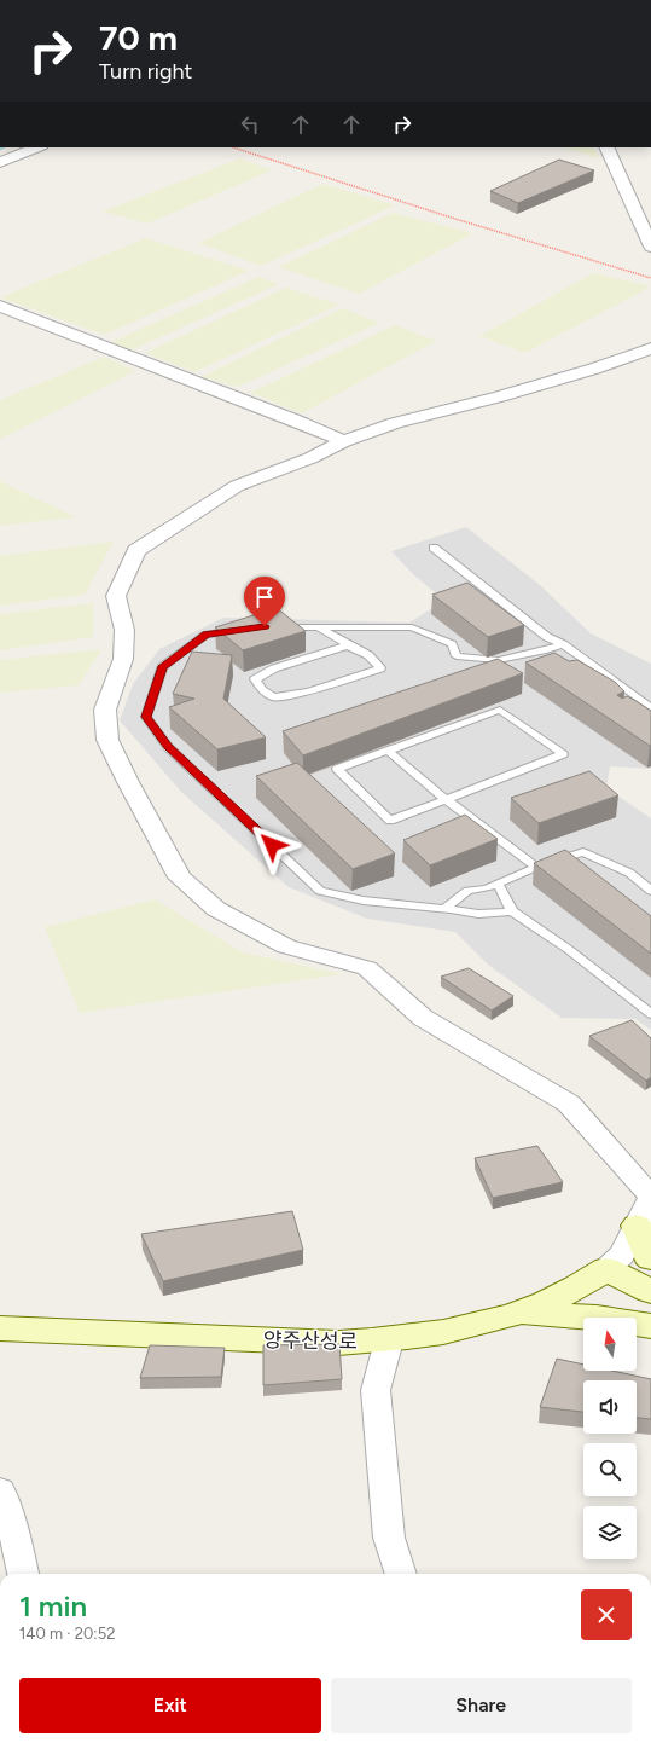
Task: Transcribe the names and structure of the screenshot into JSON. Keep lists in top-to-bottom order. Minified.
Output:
{"streets":{"street":["양주산성로"]},"north":"top","page":{"turn":["70 m","Turn right"],"heading":["1 min","140 m · 20:52"],"buttons":["Exit","Share"]}}
